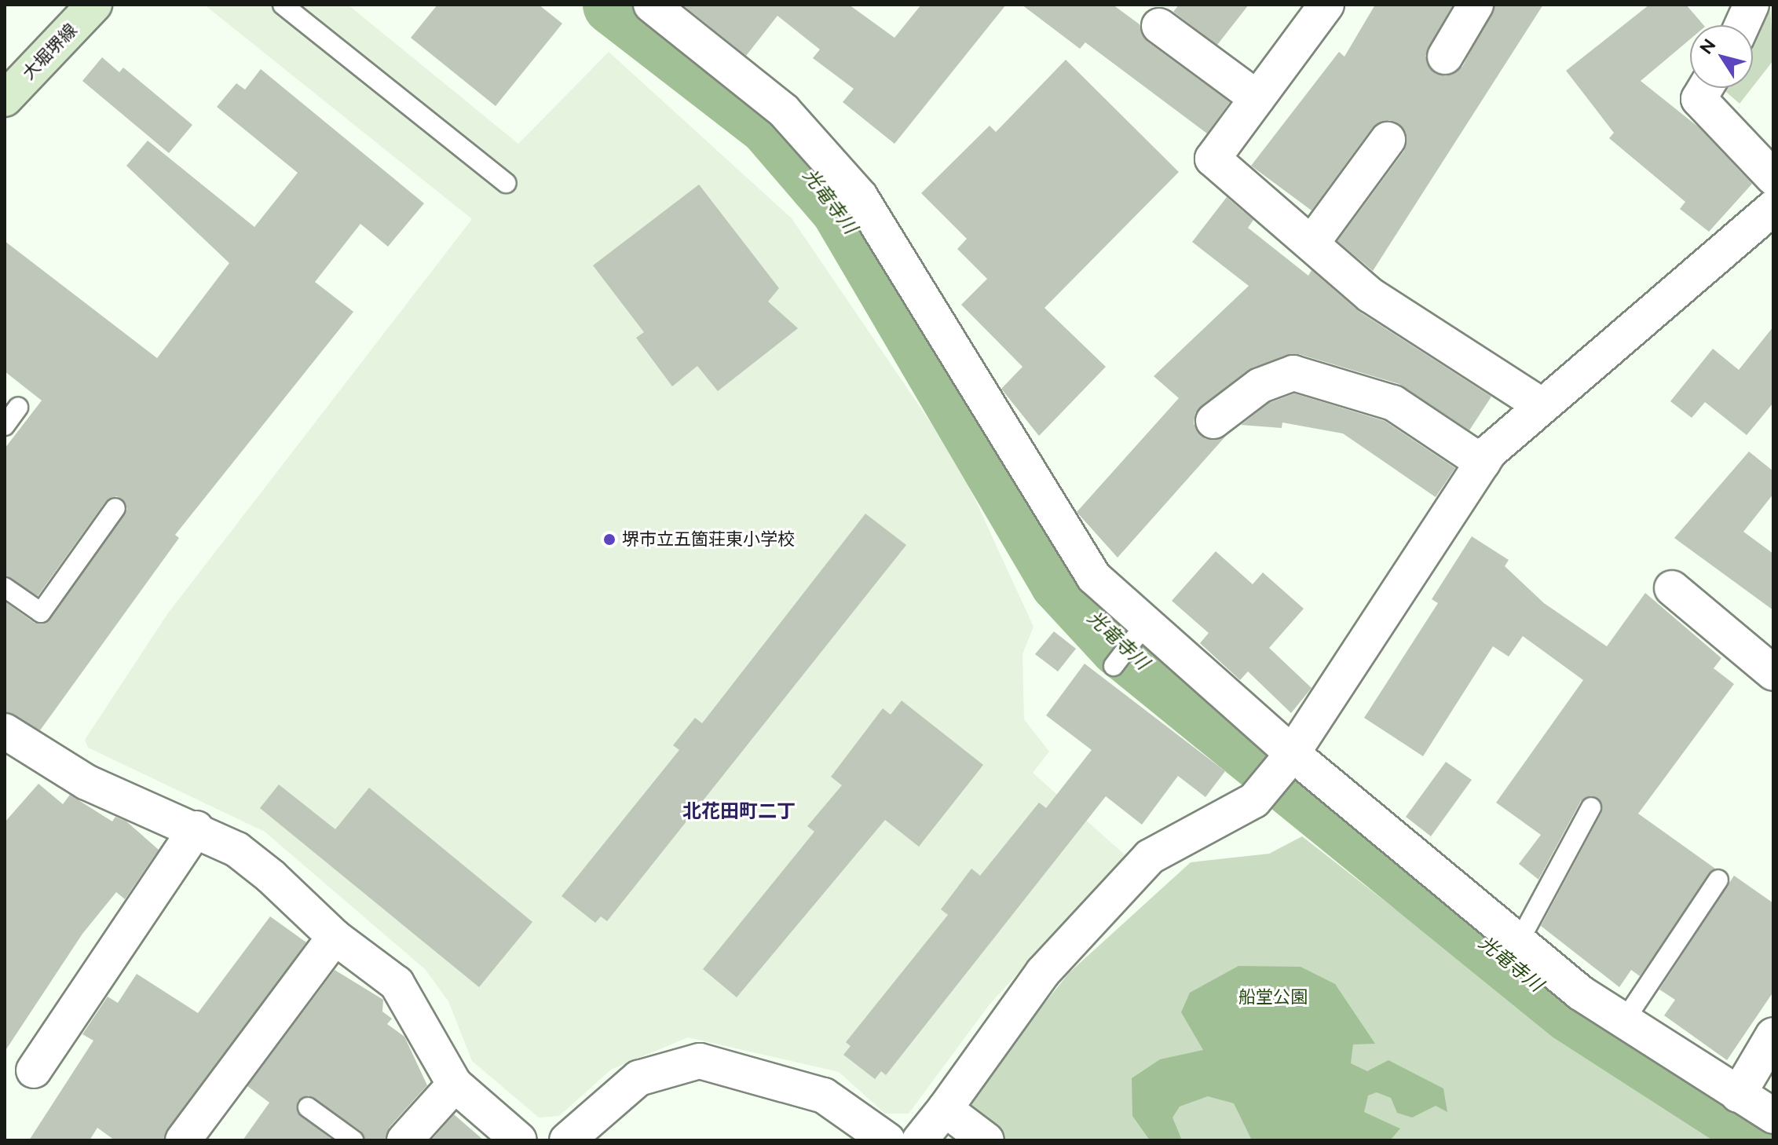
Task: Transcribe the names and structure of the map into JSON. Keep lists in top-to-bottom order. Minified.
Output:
{"streets":{"main road":["大堀堺線"]},"districts":["北花田町二丁"],"water":["光竜寺川"],"parks":["船堂公園"],"places":["堺市立五箇荘東小学校"],"north":"top left"}
